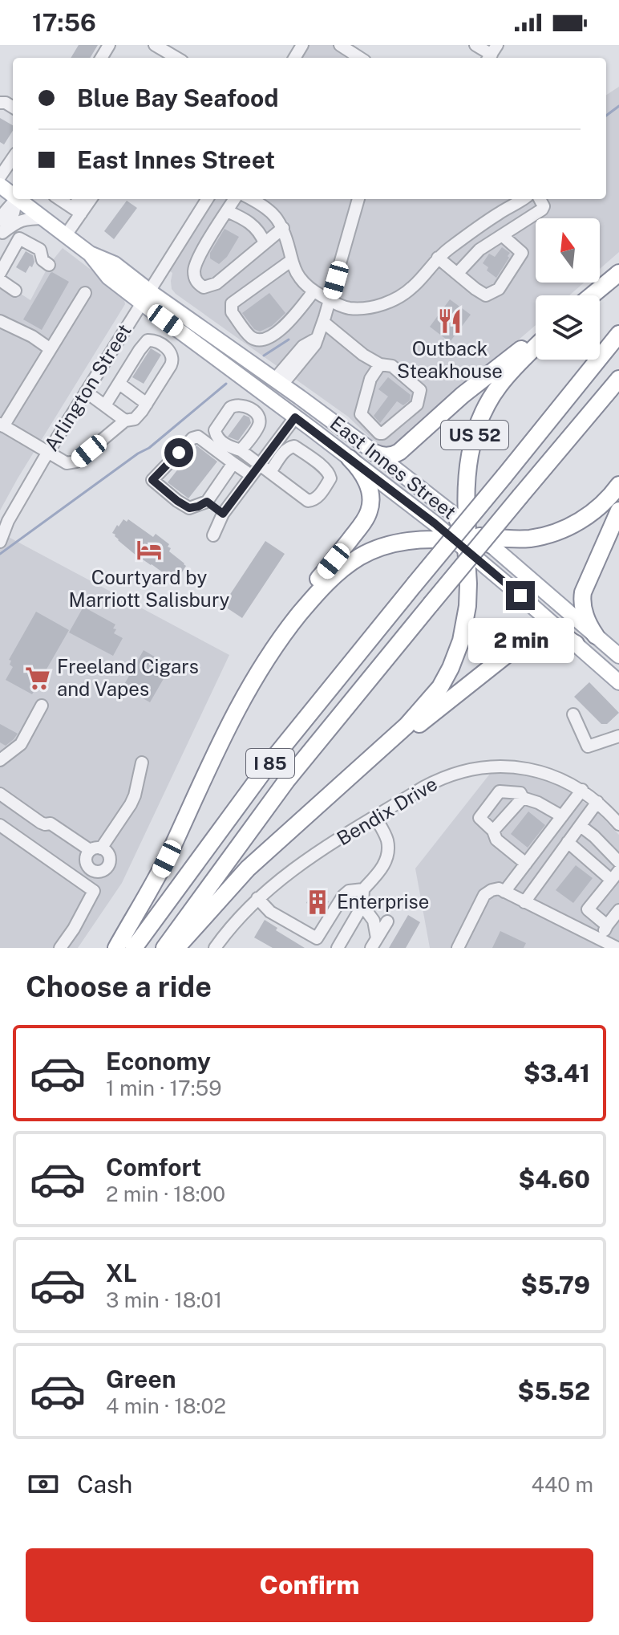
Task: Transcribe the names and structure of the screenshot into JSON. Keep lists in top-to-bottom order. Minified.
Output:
{"streets":{"highway":["US 52","I 85"],"main road":["East Innes Street"],"street":["Arlington Street","Bendix Drive"]},"crossings":[["Arlington Street","East Innes Street"],["US 52","East Innes Street"]],"places":{"restaurant":["Outback Steakhouse"],"hotel":["Courtyard by Marriott Salisbury"],"supermarket":["Freeland Cigars and Vapes"],"building":["Enterprise"]},"north":"top","page":{"status":"17:56","banner":["Blue Bay Seafood","East Innes Street"],"bubble":"2 min","heading":"Choose a ride","list":[{"name":"Economy","note":"1 min · 17:59","value":"$3.41"},{"name":"Comfort","note":"2 min · 18:00","value":"$4.60"},{"name":"XL","note":"3 min · 18:01","value":"$5.79"},{"name":"Green","note":"4 min · 18:02","value":"$5.52"}],"pay":["Cash","440 m"],"buttons":"Confirm"}}
